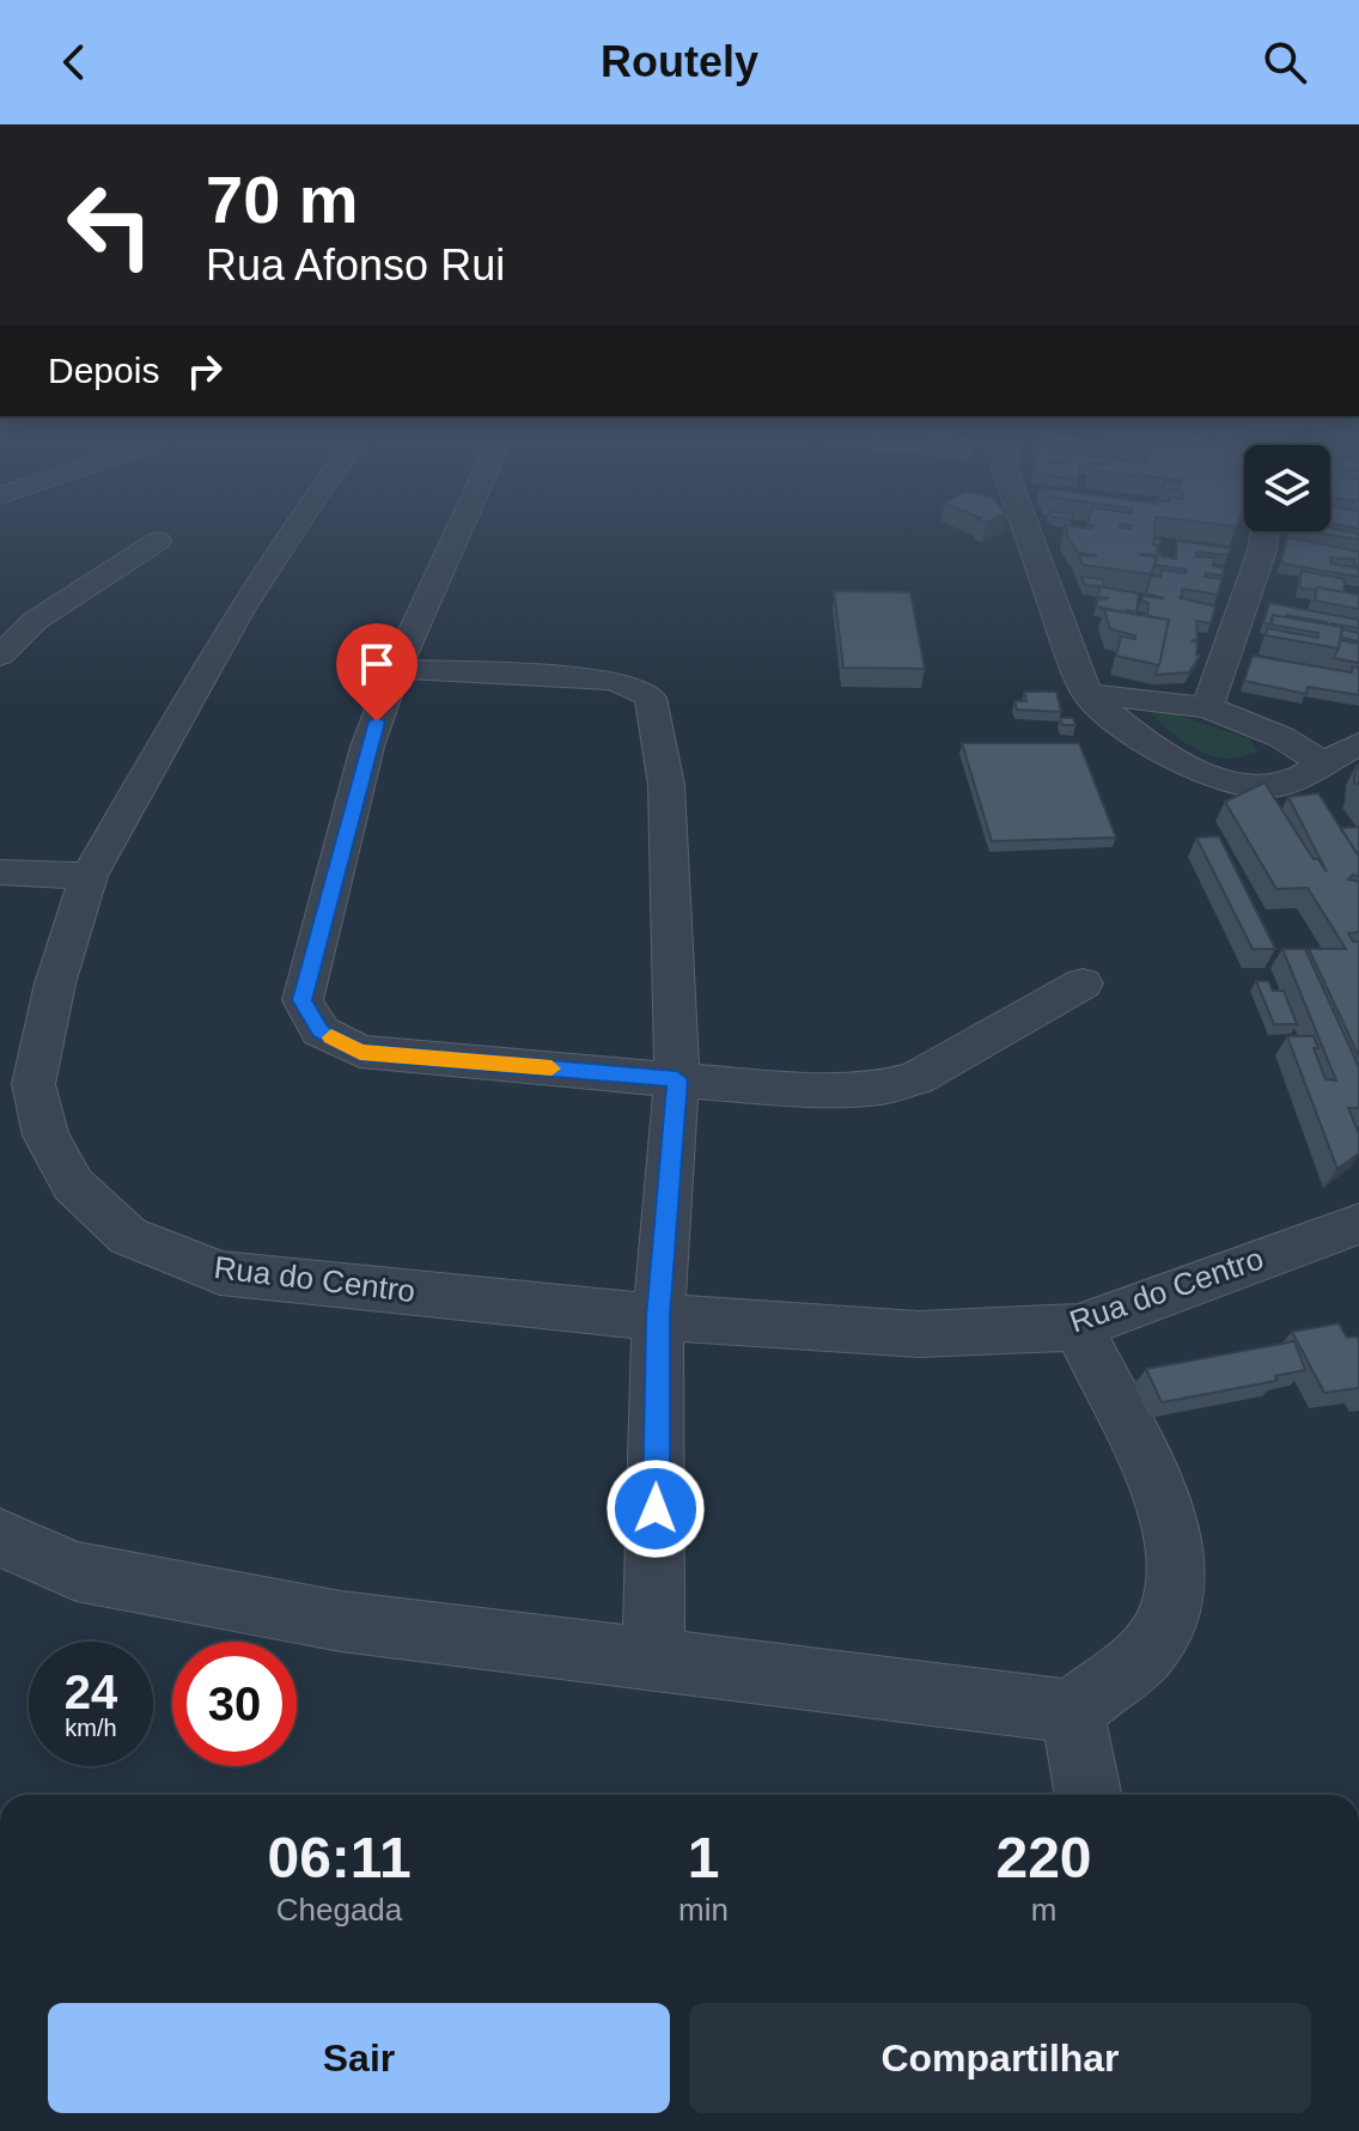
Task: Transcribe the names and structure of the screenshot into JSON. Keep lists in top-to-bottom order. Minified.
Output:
{"streets":{"street":["Rua do Centro"]},"page":{"header":"Routely","turn":["70 m","Rua Afonso Rui"],"then":"Depois","speed":"24 km/h","limit":"30","eta":["06:11","Chegada","1","min","220","m"],"buttons":["Sair","Compartilhar"]}}
